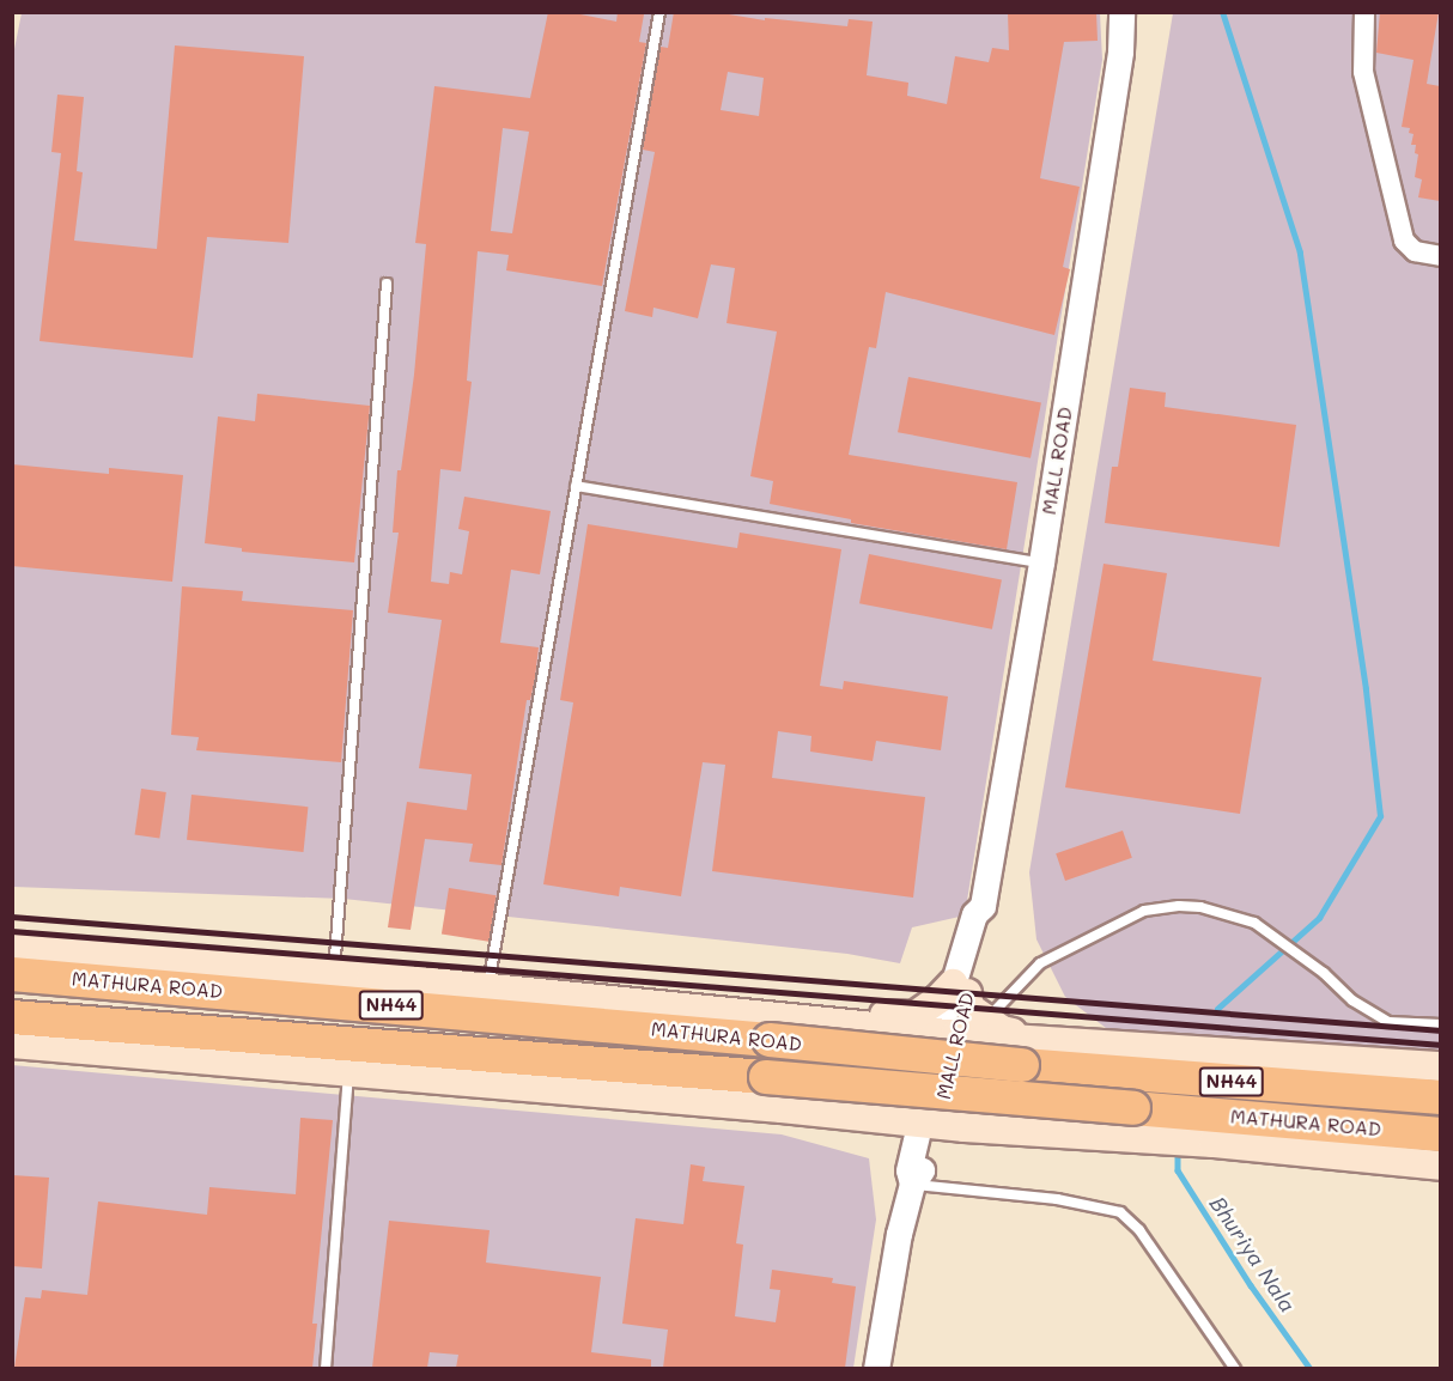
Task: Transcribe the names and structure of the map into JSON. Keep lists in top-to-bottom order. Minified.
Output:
{"streets":{"highway":["MATHURA ROAD","NH44"],"street":["MALL ROAD"]},"water":["Bhuriya Nala"]}
